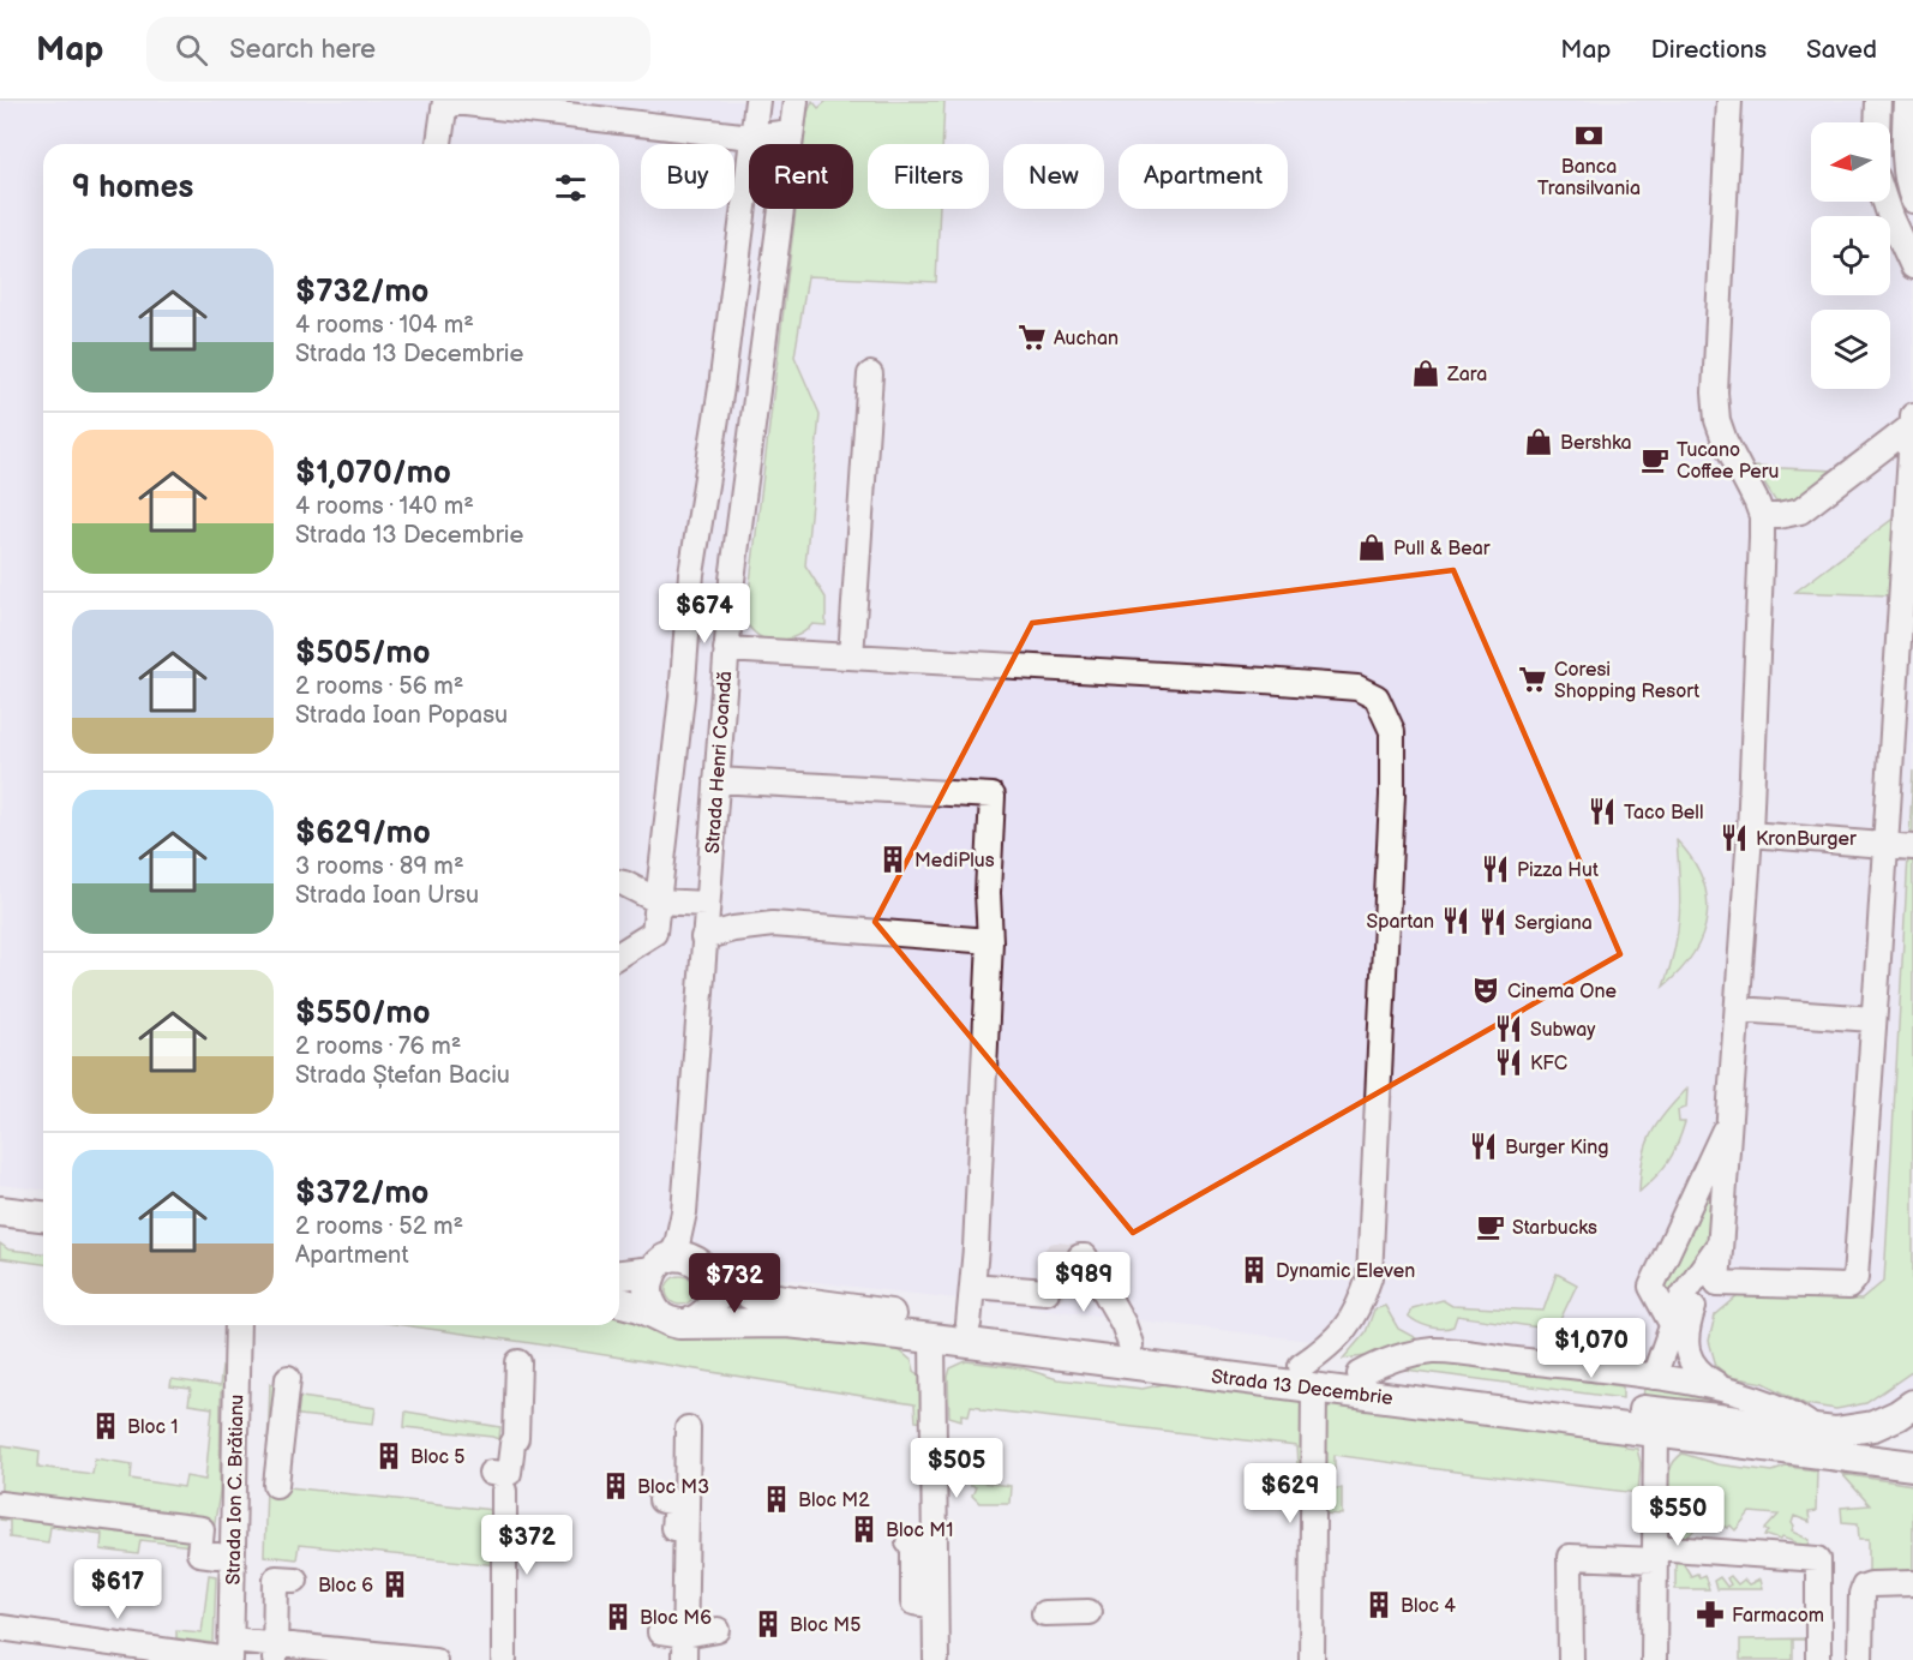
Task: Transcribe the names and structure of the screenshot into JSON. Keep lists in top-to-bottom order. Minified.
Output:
{"streets":{"main road":["Strada 13 Decembrie"],"street":["Strada Henri Coandă","Strada Ion C. Brătianu"]},"crossings":[["Strada Henri Coandă","Strada 13 Decembrie"]],"places":{"bank":["Banca Transilvania"],"supermarket":["Auchan","Coresi Shopping Resort"],"shop":["Zara","Bershka","Pull & Bear"],"cafe":["Tucano Coffee Peru","Starbucks"],"restaurant":["Taco Bell","KronBurger","Pizza Hut","Spartan","Sergiana","Subway","KFC","Burger King"],"building":["MediPlus","Dynamic Eleven","Bloc 1","Bloc 5","Bloc M3","Bloc M2","Bloc M1","Bloc 6","Bloc 4","Bloc M6","Bloc M5"],"theatre":["Cinema One"],"pharmacy":["Farmacom"]},"north":"left","page":{"header":"Map","search":"Search here","nav":["Map","Directions","Saved"],"chip":["Buy","Rent","Filters","New","Apartment"],"heading":"9 homes","list":[{"name":"$732/mo","note":"4 rooms · 104 m² · Strada 13 Decembrie"},{"name":"$1,070/mo","note":"4 rooms · 140 m² · Strada 13 Decembrie"},{"name":"$505/mo","note":"2 rooms · 56 m² · Strada Ioan Popasu"},{"name":"$629/mo","note":"3 rooms · 89 m² · Strada Ioan Ursu"},{"name":"$550/mo","note":"2 rooms · 76 m² · Strada Ștefan Baciu"},{"name":"$372/mo","note":"2 rooms · 52 m² · Apartment"}],"price":["$674","$989","$732","$1,070","$505","$629","$550","$372","$617"]}}
